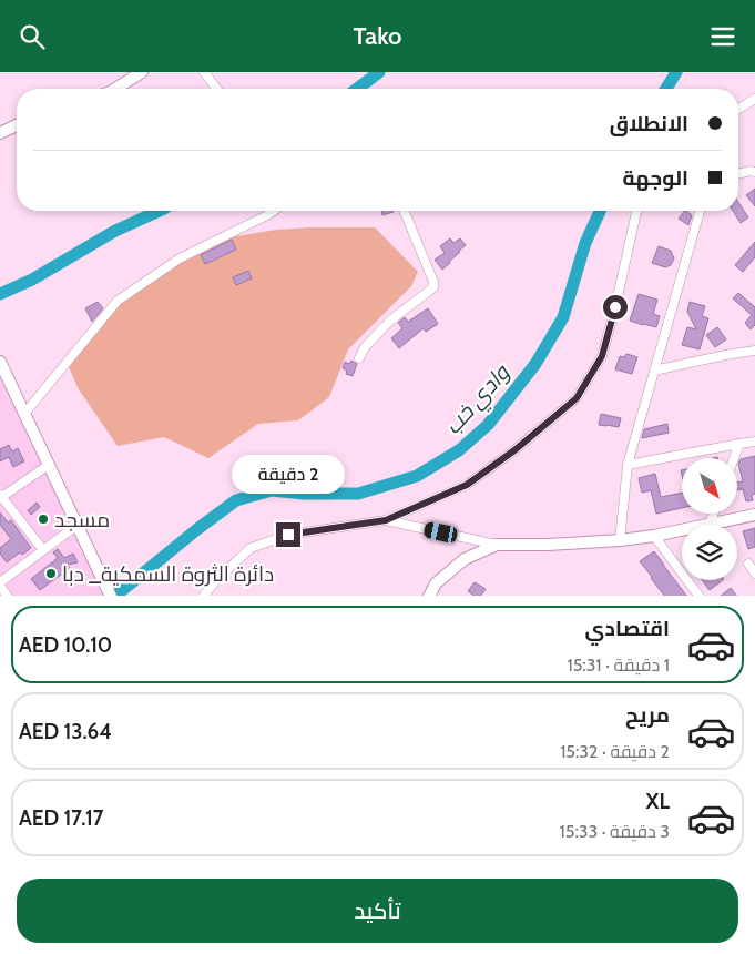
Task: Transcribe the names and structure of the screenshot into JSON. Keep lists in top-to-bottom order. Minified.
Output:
{"water":["وادي خب"],"places":["مسجد","دائرة الثروة السمكية_ دبا"],"north":"bottom right","page":{"header":"Tako","banner":["الانطلاق","الوجهة"],"bubble":"2 دقيقة","list":[{"name":"اقتصادي","note":"1 دقيقة · 15:31","value":"AED 10.10"},{"name":"مريح","note":"2 دقيقة · 15:32","value":"AED 13.64"},{"name":"XL","note":"3 دقيقة · 15:33","value":"AED 17.17"}],"buttons":"تأكيد"}}
